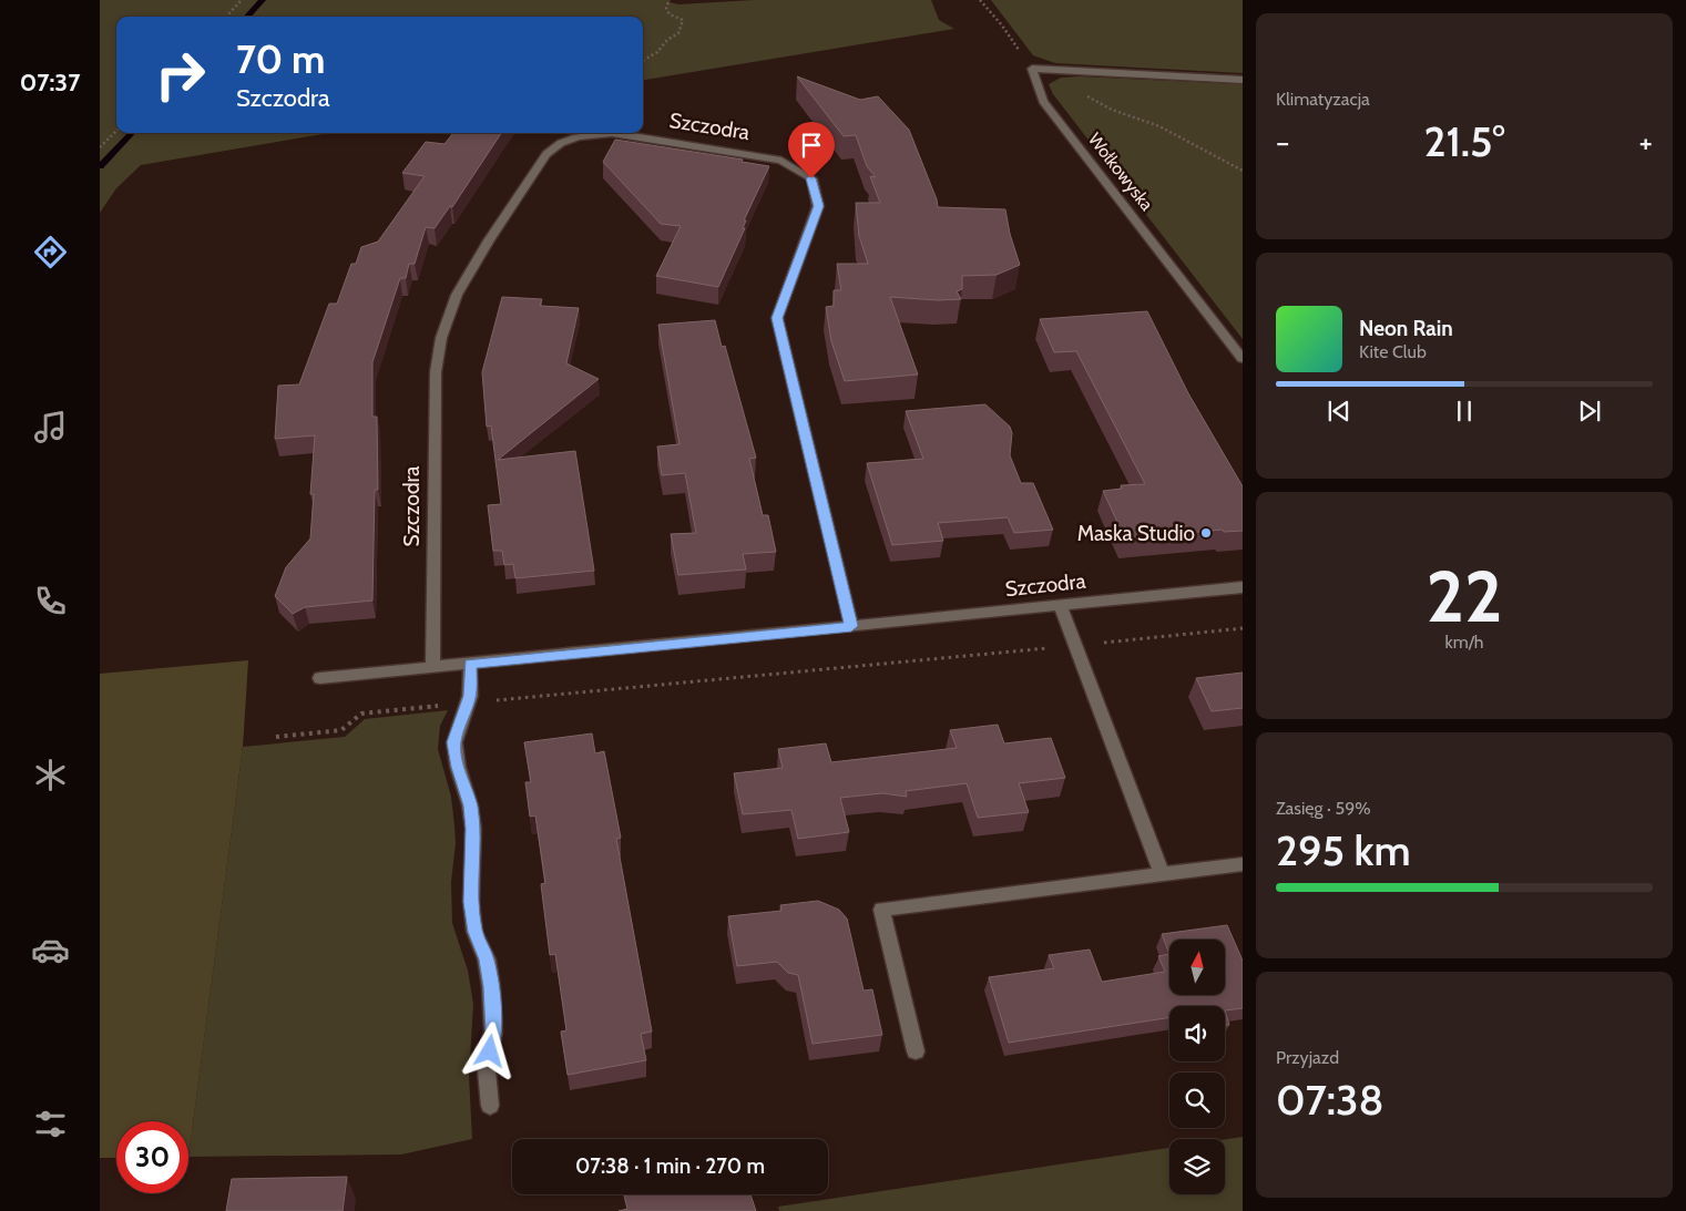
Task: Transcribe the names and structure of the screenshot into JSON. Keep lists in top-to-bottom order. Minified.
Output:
{"streets":{"street":["Szczodra","Wołkowyska"]},"places":["Maska Studio"],"north":"top","page":{"tabs":"07:37","tile":["Klimatyzacja",["22","km/h"],["Zasięg · 59%","295 km"],["Przyjazd","07:38"]],"turn":["70 m","Szczodra"],"heat":["−","21.5°","+"],"song":["Neon Rain","Kite Club"],"limit":"30","trip":"07:38 · 1 min · 270 m"}}
